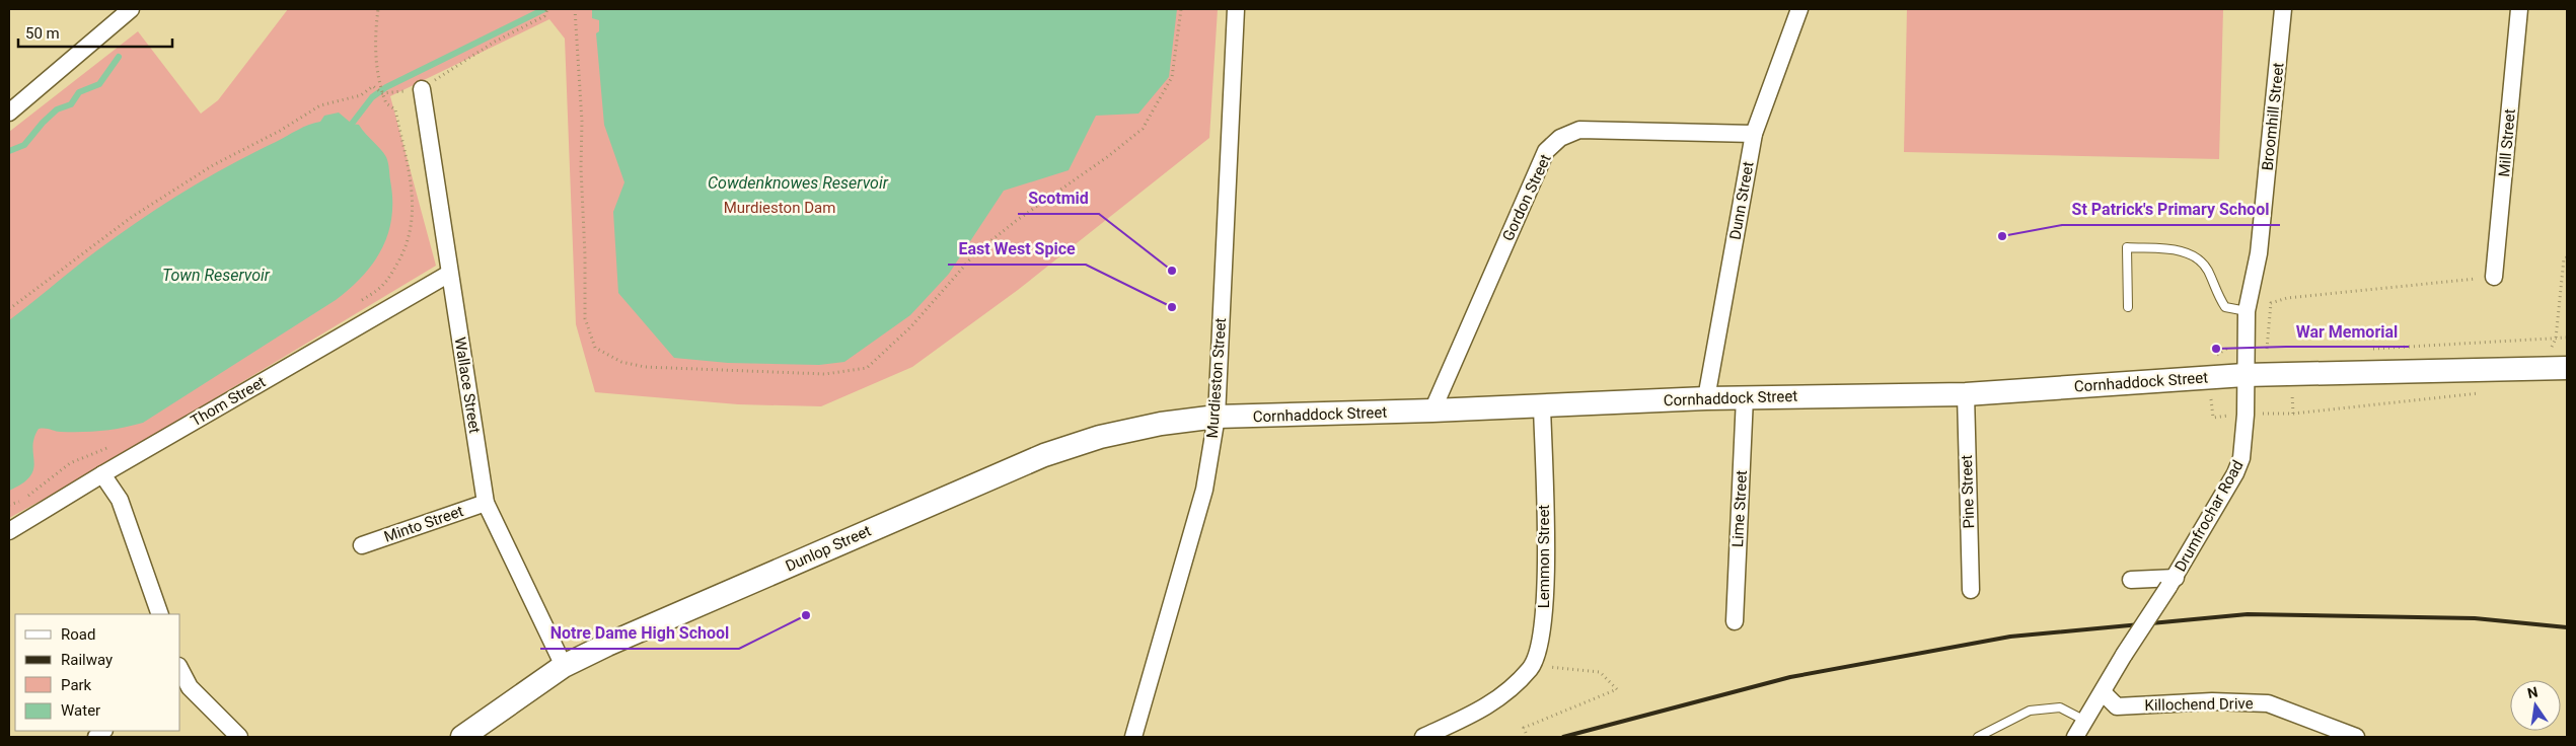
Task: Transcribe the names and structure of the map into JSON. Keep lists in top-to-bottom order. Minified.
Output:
{"streets":{"main road":["Cornhaddock Street","Dunlop Street"],"street":["Broomhill Street","Mill Street","Gordon Street","Dunn Street","Murdieston Street","Wallace Street","Thom Street","Pine Street","Lime Street","Drumfrochar Road","Minto Street","Lemmon Street","Killochend Drive"]},"crossings":[["Broomhill Street","Cornhaddock Street"],["Broomhill Street","Drumfrochar Road"],["Gordon Street","Dunn Street"],["Gordon Street","Cornhaddock Street"],["Dunn Street","Cornhaddock Street"],["Murdieston Street","Cornhaddock Street"],["Murdieston Street","Dunlop Street"],["Cornhaddock Street","Pine Street"],["Cornhaddock Street","Lime Street"],["Cornhaddock Street","Drumfrochar Road"],["Cornhaddock Street","Dunlop Street"],["Cornhaddock Street","Lemmon Street"],["Wallace Street","Thom Street"],["Wallace Street","Minto Street"],["Wallace Street","Dunlop Street"],["Drumfrochar Road","Killochend Drive"]],"water":["Cowdenknowes Reservoir","Town Reservoir"],"parks":["Murdieston Dam"],"places":["St Patrick's Primary School","Scotmid","East West Spice","War Memorial","Notre Dame High School"],"legend":["Road","Railway","Park","Water"],"scale_bar":"50 m","north":"top"}
